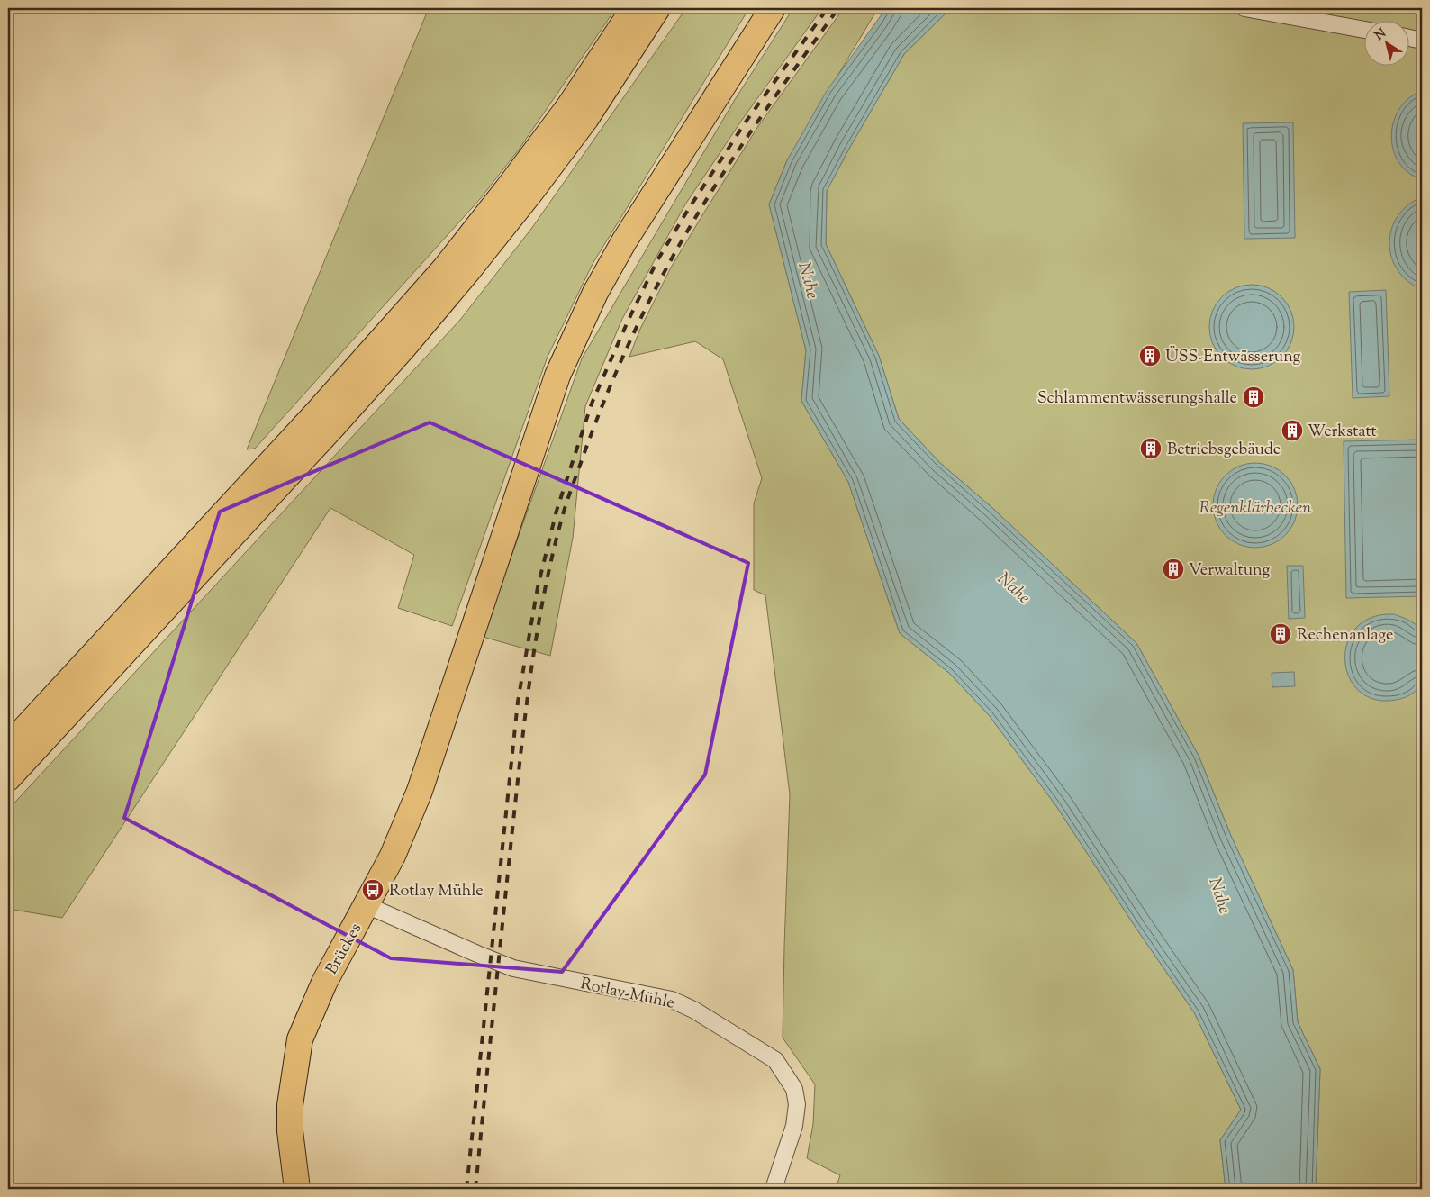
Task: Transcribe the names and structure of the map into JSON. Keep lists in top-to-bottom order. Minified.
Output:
{"streets":{"main road":["Brückes"],"street":["Rotlay-Mühle"]},"crossings":[["Brückes","Rotlay-Mühle"]],"water":["Nahe","Regenklärbecken"],"places":{"building":["ÜSS-Entwässerung","Schlammentwässerungshalle","Werkstatt","Betriebsgebäude","Verwaltung","Rechenanlage"],"bus stop":["Rotlay Mühle"]},"north":"top left"}
